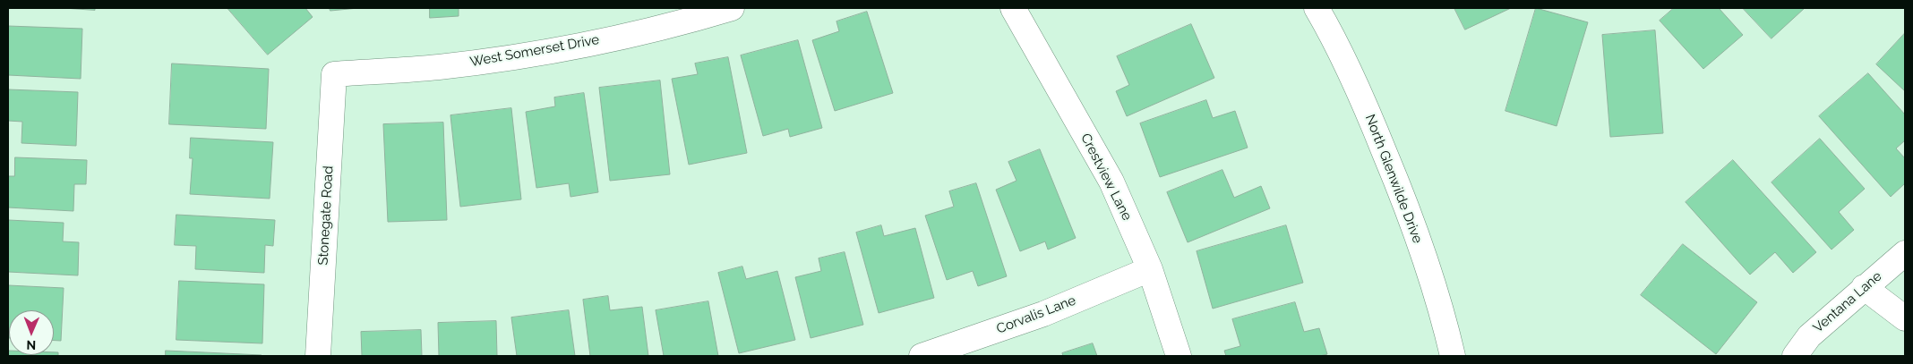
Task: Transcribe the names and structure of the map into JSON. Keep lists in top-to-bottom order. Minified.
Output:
{"streets":{"street":["West Somerset Drive","Crestview Lane","North Glenwilde Drive","Stonegate Road","Ventana Lane","Corvalis Lane"]},"crossings":[["West Somerset Drive","Stonegate Road"],["Crestview Lane","Corvalis Lane"]],"north":"bottom"}
